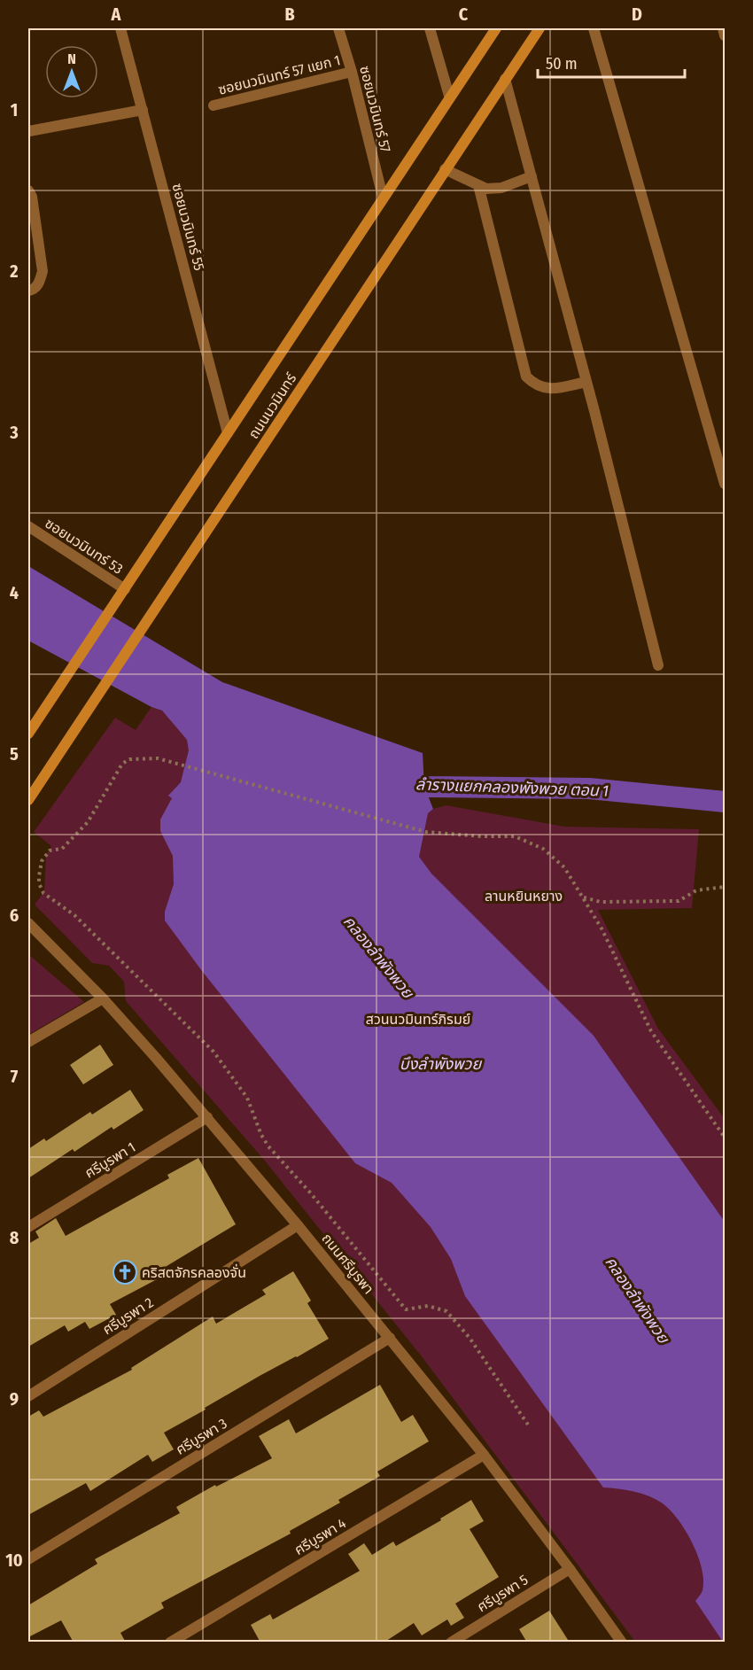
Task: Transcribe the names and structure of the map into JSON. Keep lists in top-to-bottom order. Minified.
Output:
{"streets":{"main road":["ถนนนวมินทร์"],"street":["ซอยนวมินทร์ 57 แยก 1","ซอยนวมินทร์ 57","ซอยนวมินทร์ 55","ซอยนวมินทร์ 53","ศรีบูรพา 1","ถนนศรีบูรพา","ศรีบูรพา 2","ศรีบูรพา 3","ศรีบูรพา 4","ศรีบูรพา 5"]},"crossings":[["ซอยนวมินทร์ 57 แยก 1","ซอยนวมินทร์ 57"],["ซอยนวมินทร์ 57","ถนนนวมินทร์"],["ซอยนวมินทร์ 55","ถนนนวมินทร์"],["ถนนนวมินทร์","ซอยนวมินทร์ 53"],["ศรีบูรพา 1","ถนนศรีบูรพา"],["ถนนศรีบูรพา","ศรีบูรพา 2"],["ถนนศรีบูรพา","ศรีบูรพา 3"],["ถนนศรีบูรพา","ศรีบูรพา 4"],["ถนนศรีบูรพา","ศรีบูรพา 5"]],"water":["ลำรางแยกคลองพังพวย ตอน 1","คลองลำพังพวย","บึงลำพังพวย"],"parks":["ลานหยินหยาง","สวนนวมินทร์ภิรมย์"],"places":{"church":["คริสตจักรคลองจั่น"]},"scale_bar":"50 m","north":"top","grid":{"columns":["A","B","C","D"],"rows":["1","2","3","4","5","6","7","8","9","10"]}}
